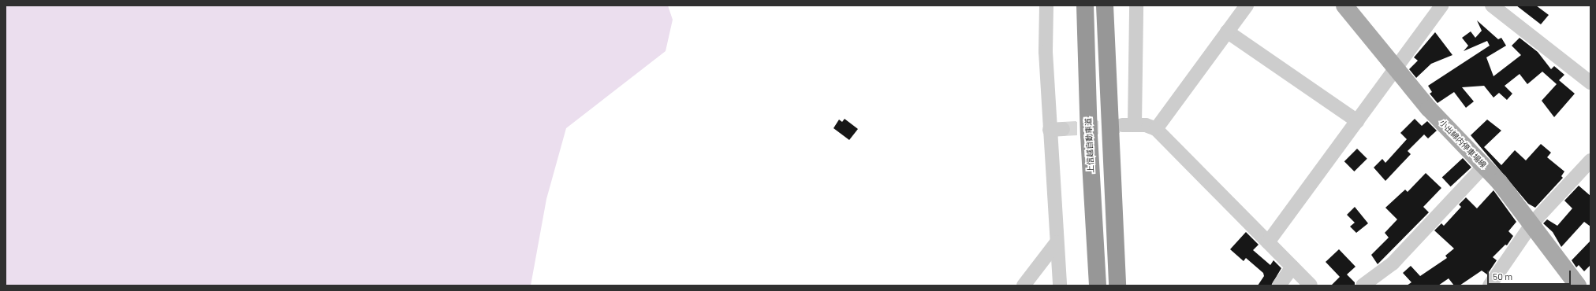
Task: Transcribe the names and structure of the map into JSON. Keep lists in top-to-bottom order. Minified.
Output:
{"streets":{"highway":["上信越自動車道"],"main road":["小出綿内停車場線"]},"scale_bar":"50 m"}
